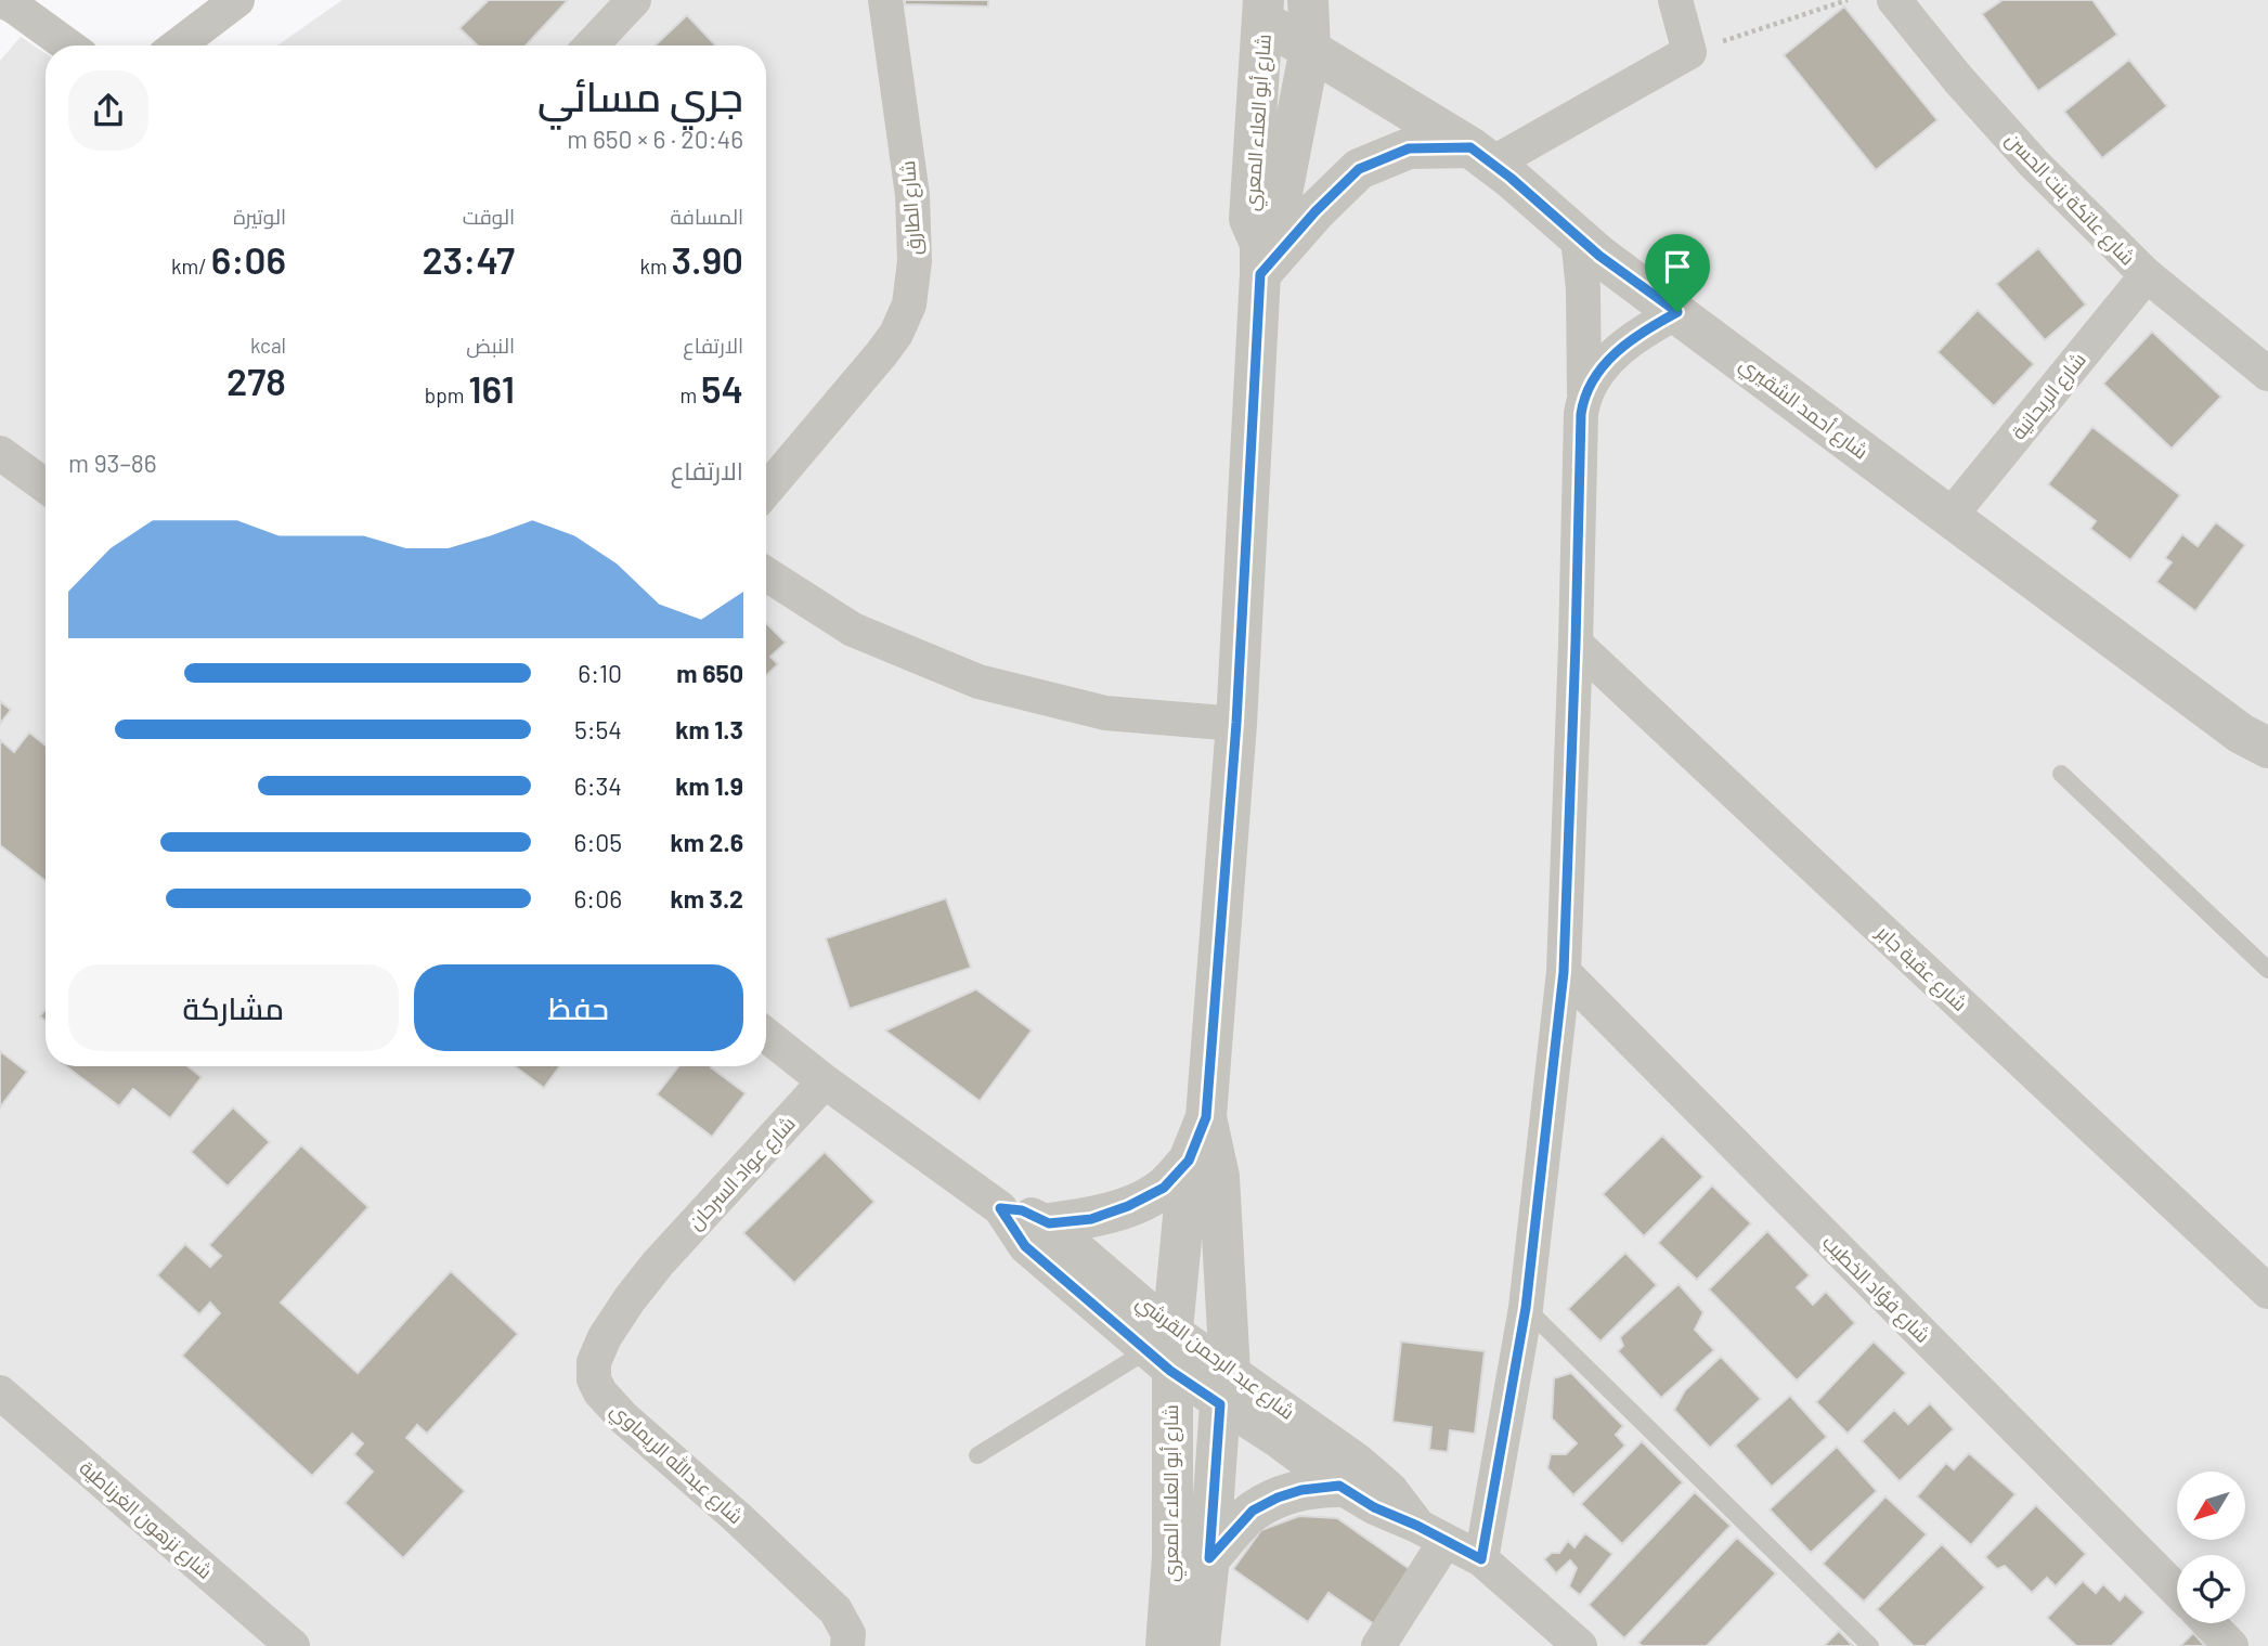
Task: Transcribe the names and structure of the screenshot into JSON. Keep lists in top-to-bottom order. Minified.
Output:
{"streets":{"street":["شارع أبو العلاء المعري","شارع عاتكة بنت الحسن","شارع الطارق","شارع الريحانية","شارع أحمد الشقيري","شارع عقبة جابر","شارع عواد السرحان","شارع فؤاد الخطيب","شارع عبد الرحمن القرشي","شارع عبدالله الريماوي","شارع نزهون الغرناطية"]},"crossings":[["شارع أبو العلاء المعري","شارع أحمد الشقيري"],["شارع أبو العلاء المعري","شارع عبد الرحمن القرشي"],["شارع عاتكة بنت الحسن","شارع الريحانية"],["شارع الريحانية","شارع أحمد الشقيري"],["شارع عواد السرحان","شارع عبد الرحمن القرشي"],["شارع عواد السرحان","شارع عبدالله الريماوي"]],"north":"bottom left","page":{"heading":["جري مسائي","20:46 · 6 × 650 m"],"stats":[["المسافة","3.90 km"],["الوقت","23:47"],["الوتيرة","6:06 /km"],["الارتفاع","54 m"],["النبض","161 bpm"],["kcal","278"]],"chart":["الارتفاع","86–93 m"],"list":[{"name":"650 m","note":"6:10"},{"name":"1.3 km","note":"5:54"},{"name":"1.9 km","note":"6:34"},{"name":"2.6 km","note":"6:05"},{"name":"3.2 km","note":"6:06"}],"buttons":["حفظ","مشاركة"]}}
